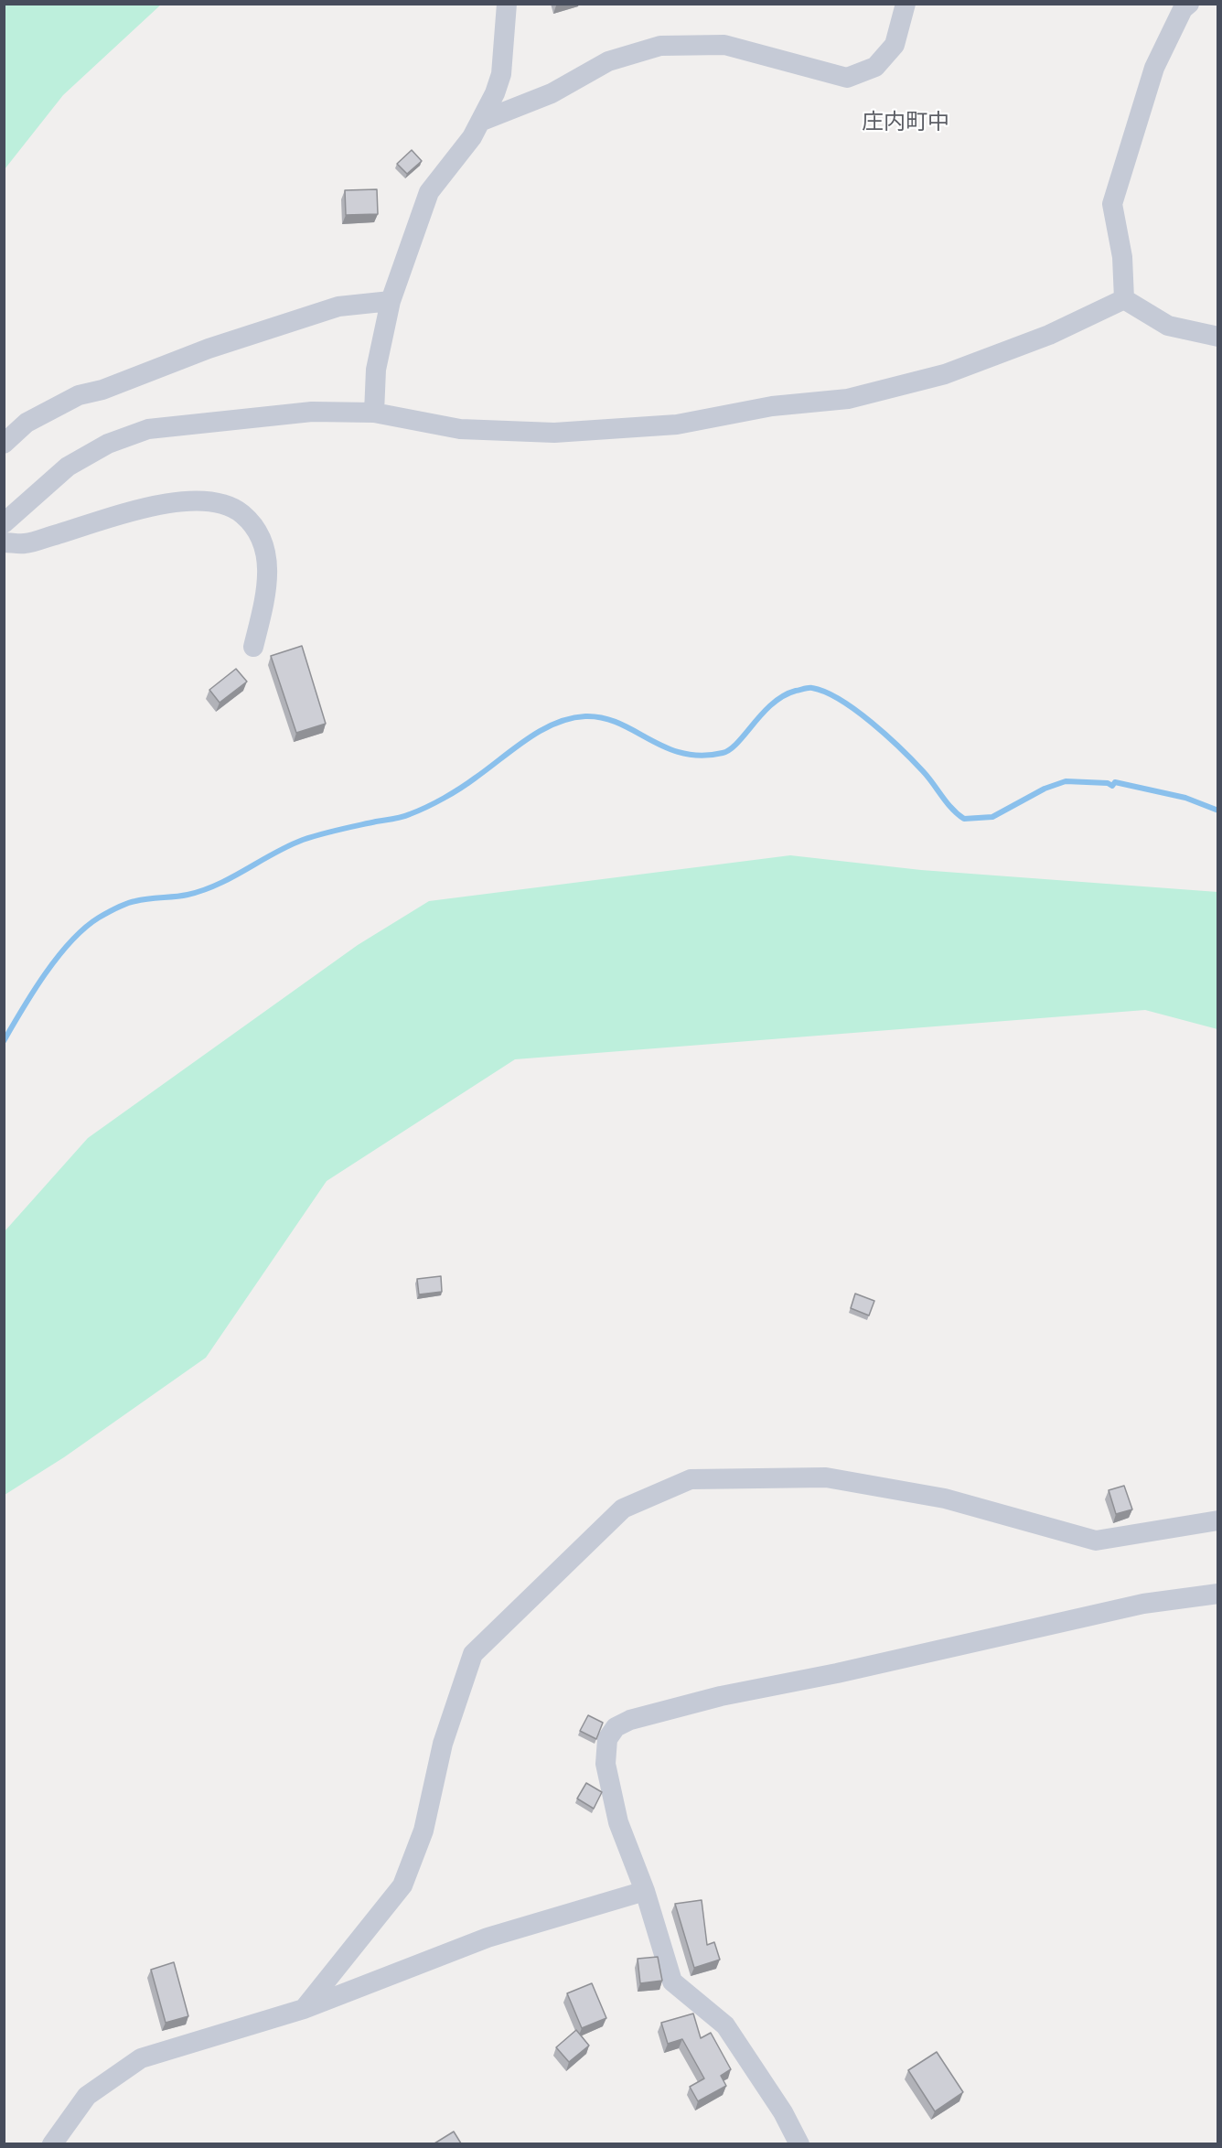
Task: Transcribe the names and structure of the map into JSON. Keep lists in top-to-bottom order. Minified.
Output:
{"districts":["庄内町中"]}
